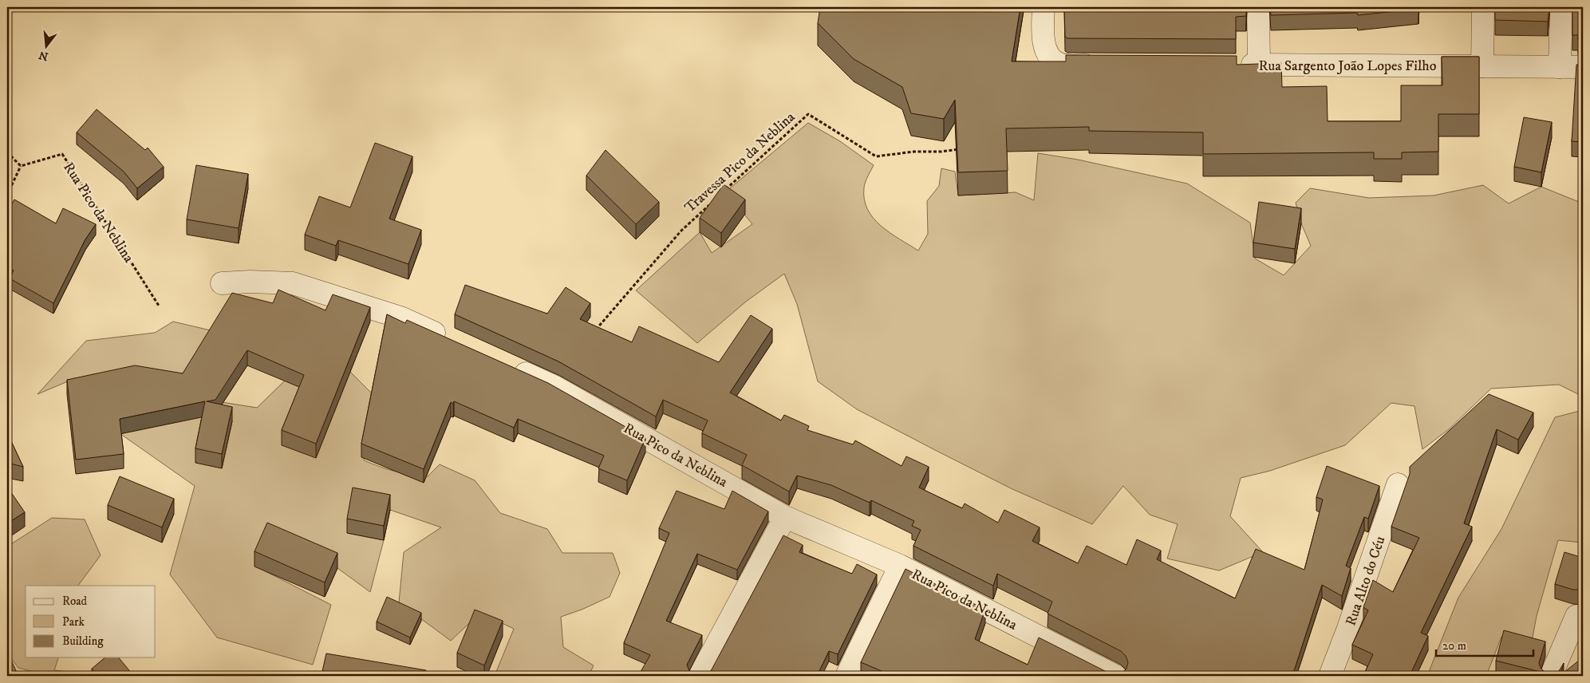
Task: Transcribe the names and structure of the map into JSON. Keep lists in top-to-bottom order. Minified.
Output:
{"streets":{"street":["Rua Sargento João Lopes Filho","Rua Pico da Neblina","Rua Alto do Céu"],"path":["Travessa Pico da Neblina"]},"legend":["Road","Park","Building"],"scale_bar":"20 m","north":"bottom"}
